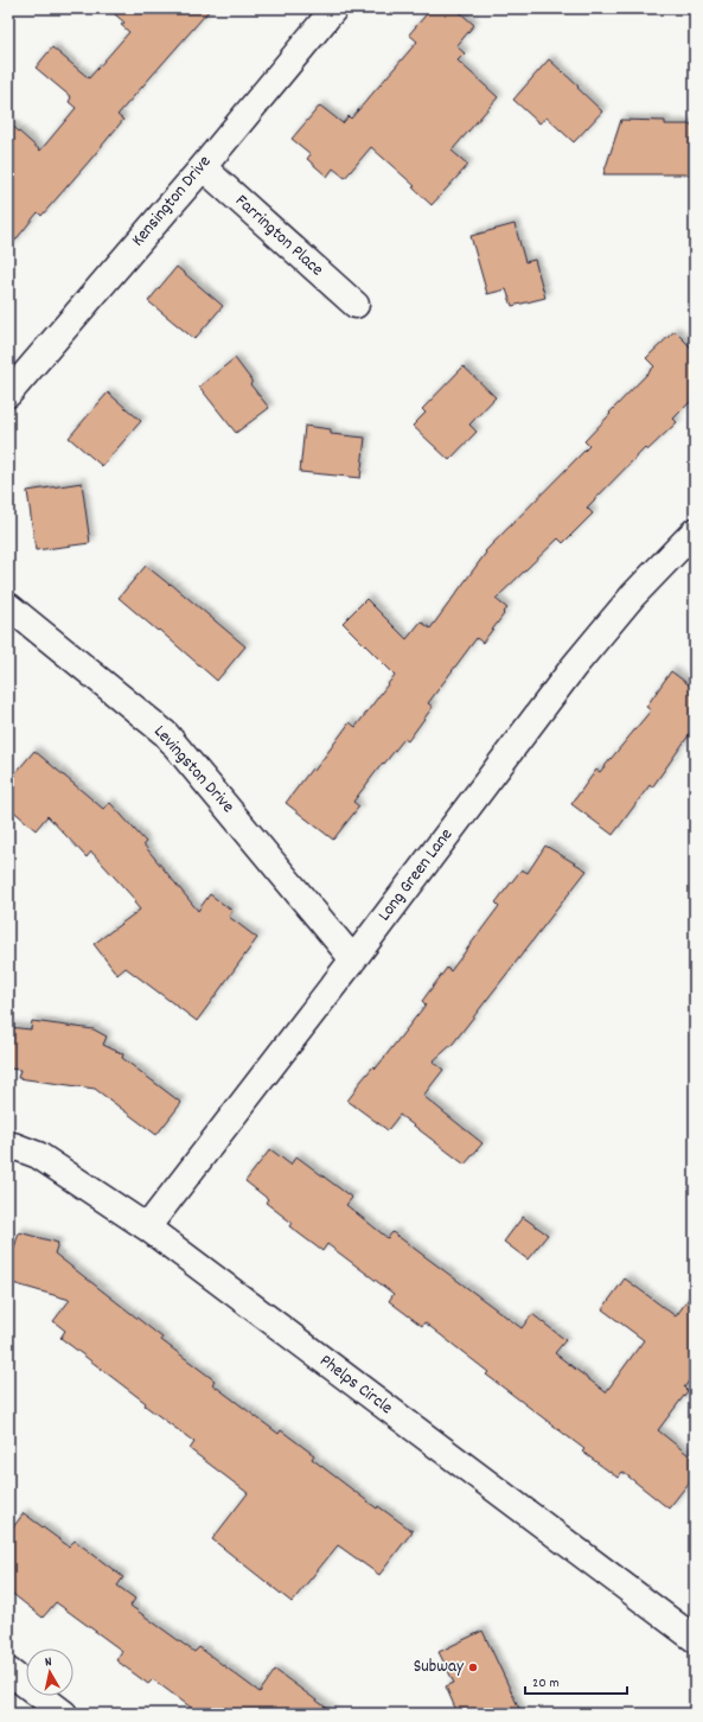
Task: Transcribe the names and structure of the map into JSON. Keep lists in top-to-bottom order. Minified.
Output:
{"streets":{"street":["Kensington Drive","Farrington Place","Levingston Drive","Long Green Lane","Phelps Circle"]},"crossings":[["Kensington Drive","Farrington Place"],["Levingston Drive","Long Green Lane"],["Long Green Lane","Phelps Circle"]],"places":["Subway"],"scale_bar":"20 m","north":"top"}
